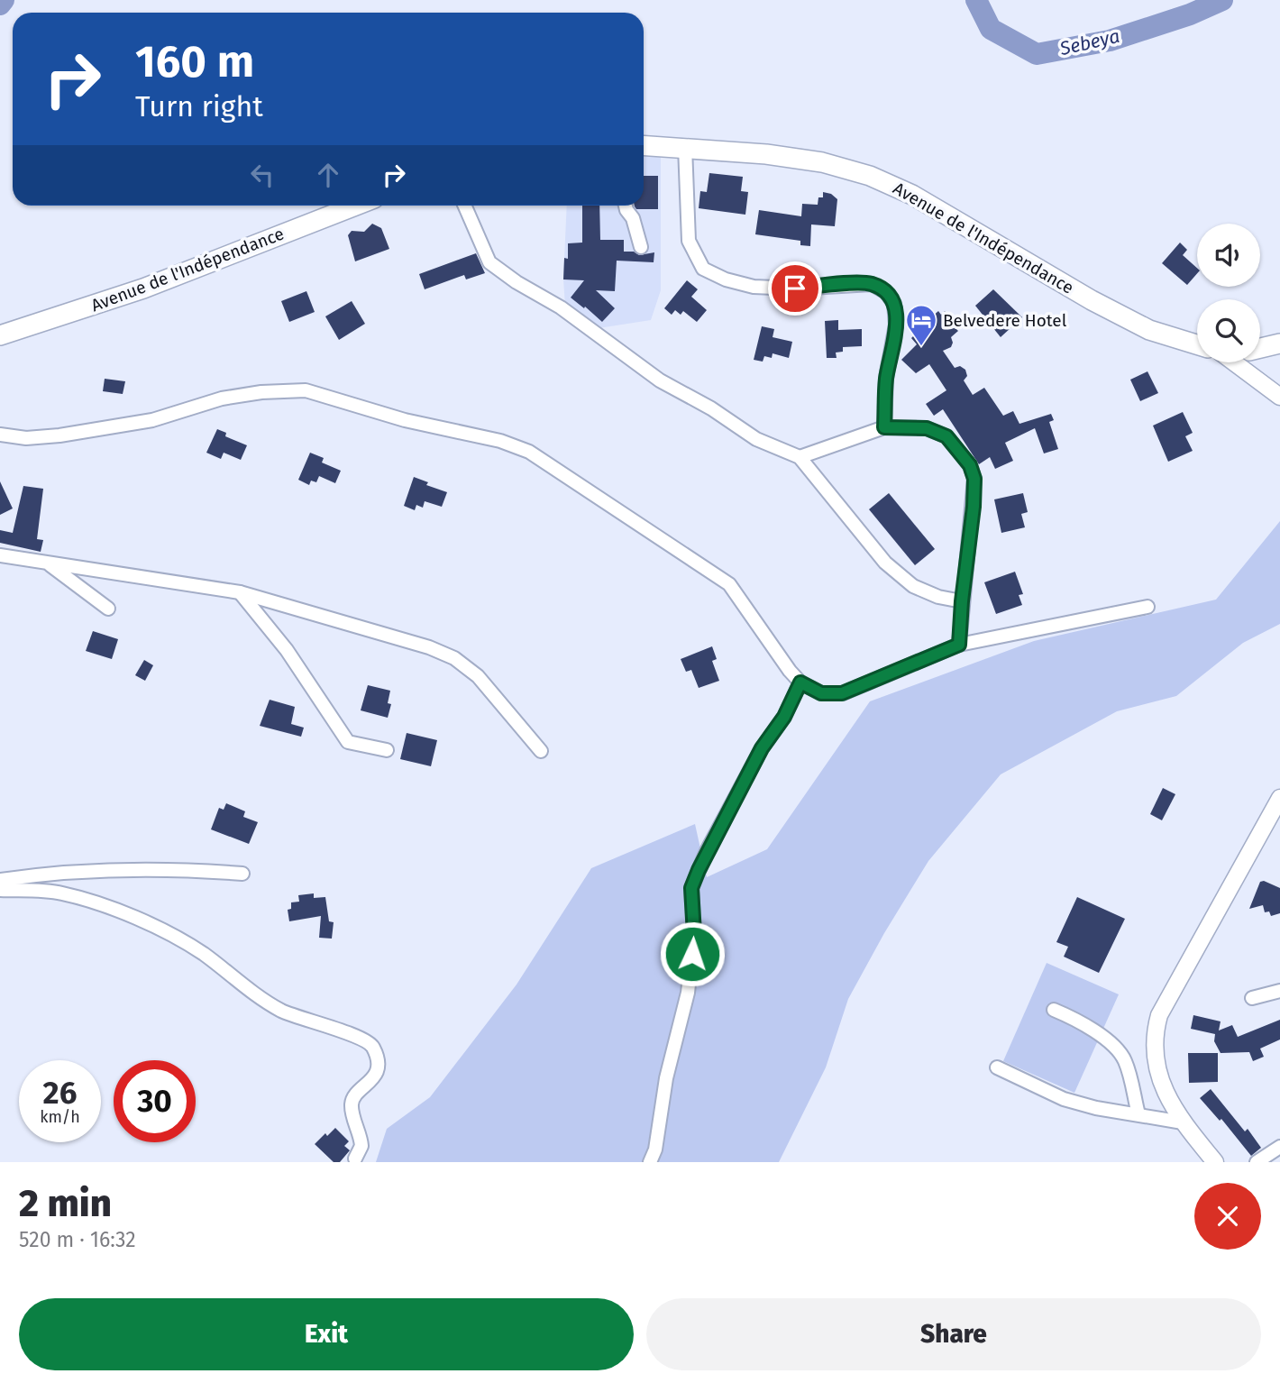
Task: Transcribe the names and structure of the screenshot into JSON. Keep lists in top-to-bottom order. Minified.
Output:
{"streets":{"highway":["Avenue de l'Indépendance"]},"water":["Sebeya"],"places":{"hotel":["Belvedere Hotel"]},"page":{"turn":["160 m","Turn right"],"speed":"26 km/h","limit":"30","heading":["2 min","520 m · 16:32"],"buttons":["Exit","Share"]}}
